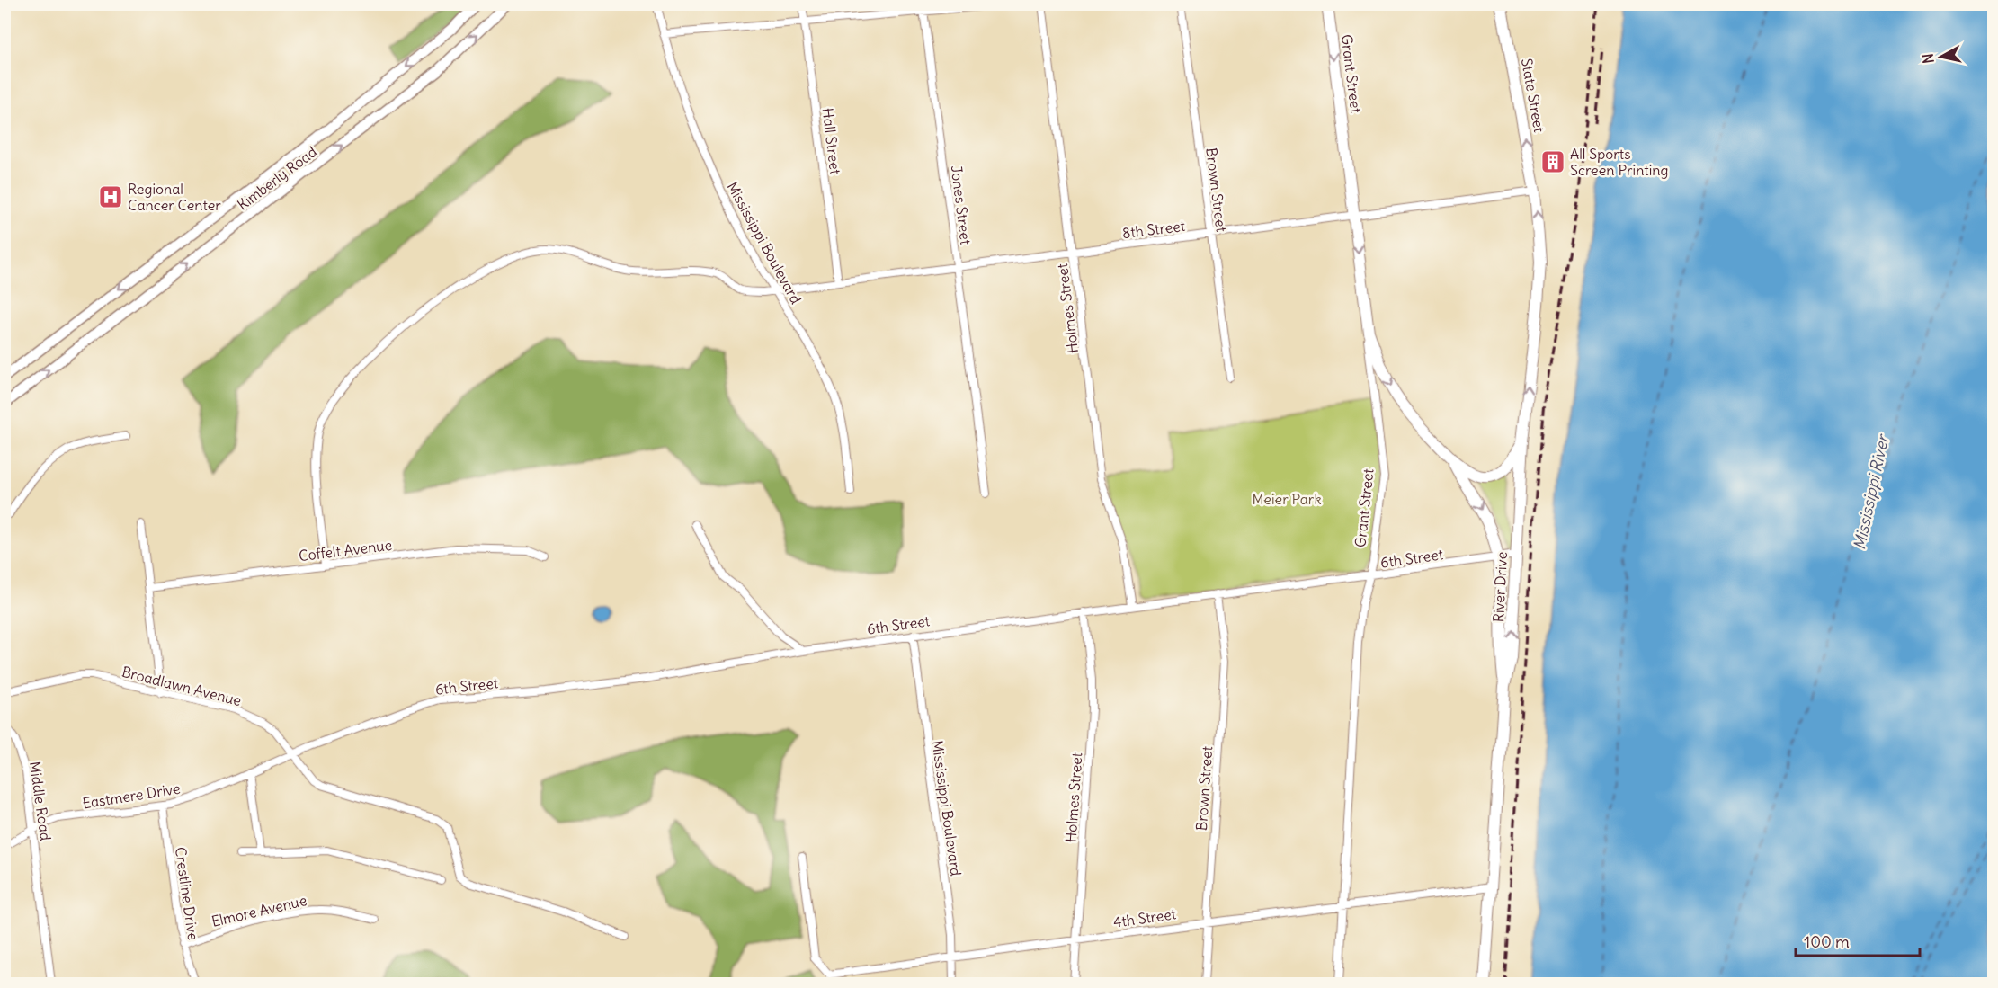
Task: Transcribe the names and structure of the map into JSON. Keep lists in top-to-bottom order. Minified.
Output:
{"streets":{"main road":["Grant Street","State Street","Kimberly Road","River Drive"],"street":["Hall Street","Brown Street","Jones Street","8th Street","Mississippi Boulevard","Holmes Street","Coffelt Avenue","6th Street","Broadlawn Avenue","Eastmere Drive","Middle Road","Crestline Drive","Elmore Avenue","4th Street"]},"crossings":[["Grant Street","8th Street"],["Grant Street","6th Street"],["Grant Street","4th Street"],["State Street","8th Street"],["State Street","River Drive"],["Hall Street","8th Street"],["Brown Street","8th Street"],["Brown Street","6th Street"],["Brown Street","4th Street"],["Jones Street","8th Street"],["8th Street","Mississippi Boulevard"],["8th Street","Holmes Street"],["8th Street","Coffelt Avenue"],["8th Street","River Drive"],["Mississippi Boulevard","6th Street"],["Mississippi Boulevard","4th Street"],["Holmes Street","6th Street"],["Holmes Street","4th Street"],["6th Street","River Drive"],["6th Street","Broadlawn Avenue"],["6th Street","Eastmere Drive"],["River Drive","4th Street"],["Broadlawn Avenue","Eastmere Drive"],["Eastmere Drive","Middle Road"],["Eastmere Drive","Crestline Drive"],["Crestline Drive","Elmore Avenue"]],"one_way":["State Street"],"water":["Mississippi River"],"parks":["Meier Park"],"places":{"building":["All Sports Screen Printing"],"hospital":["Regional Cancer Center"]},"scale_bar":"100 m","north":"left"}
